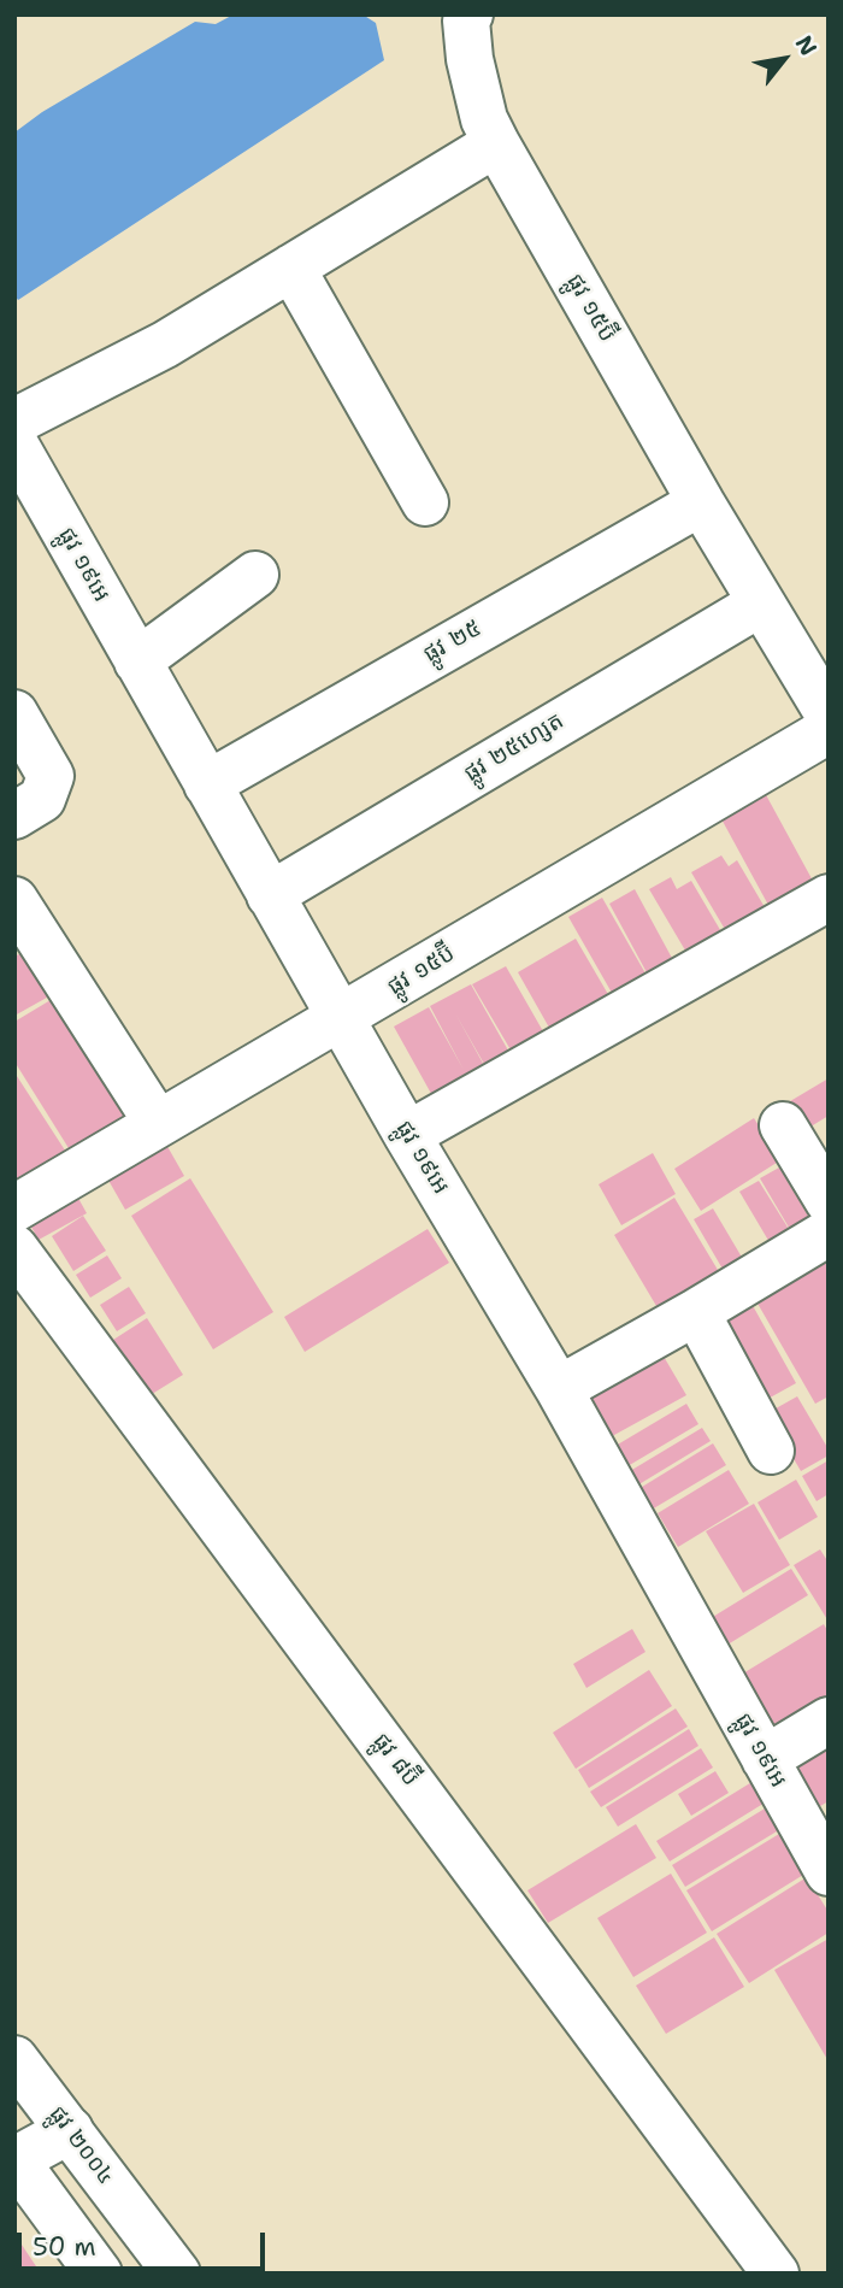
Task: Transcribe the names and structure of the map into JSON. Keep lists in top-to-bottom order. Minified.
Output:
{"streets":{"street":["ផ្លូវ ១៥ប៊ី","ផ្លូវ ១៩អេ","ផ្លូវ ២៥","ផ្លូវ ២៥ហ្សេត","ផ្លូវ ៨ប៊ី","ផ្លូវ ២០០៤"]},"crossings":[["ផ្លូវ ១៥ប៊ី","ផ្លូវ ១៩អេ"],["ផ្លូវ ១៥ប៊ី","ផ្លូវ ២៥"],["ផ្លូវ ១៥ប៊ី","ផ្លូវ ២៥ហ្សេត"],["ផ្លូវ ១៩អេ","ផ្លូវ ២៥"],["ផ្លូវ ១៩អេ","ផ្លូវ ២៥ហ្សេត"]],"scale_bar":"50 m","north":"top right"}
